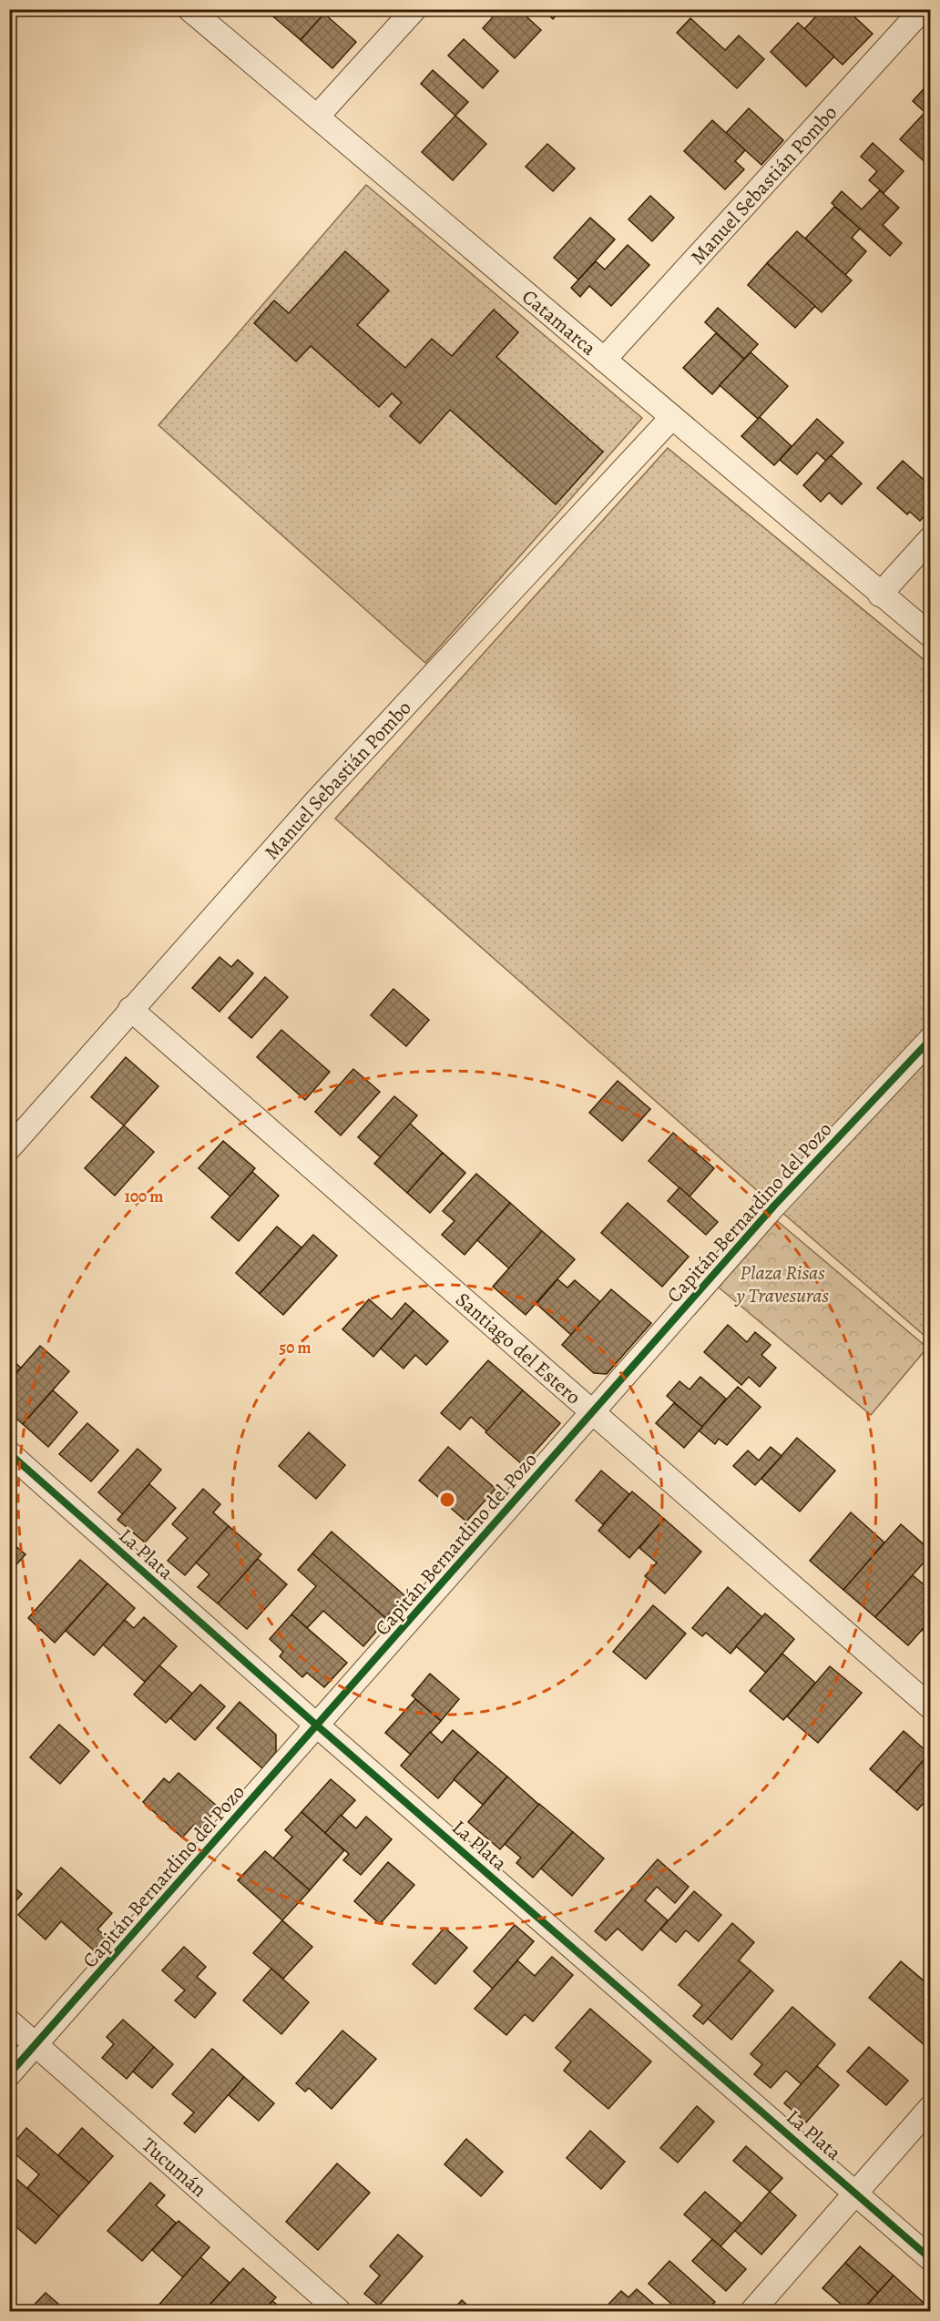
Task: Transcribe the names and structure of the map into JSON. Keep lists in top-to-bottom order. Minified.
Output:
{"streets":{"street":["Manuel Sebastián Pombo","Catamarca","Capitán Bernardino del Pozo","Santiago del Estero","La Plata","Tucumán"]},"crossings":[["Manuel Sebastián Pombo","Catamarca"],["Manuel Sebastián Pombo","Santiago del Estero"],["Capitán Bernardino del Pozo","Santiago del Estero"],["Capitán Bernardino del Pozo","La Plata"],["Capitán Bernardino del Pozo","Tucumán"]],"parks":["Plaza Risas y Travesuras"],"rings":["100 m","50 m"]}
